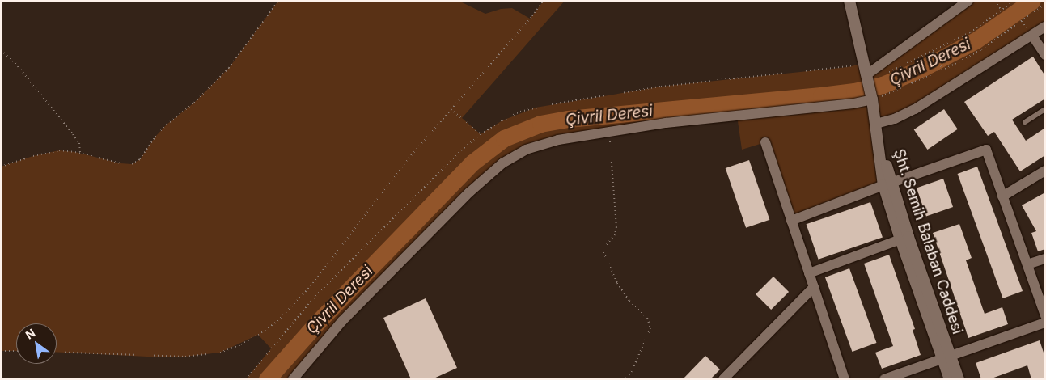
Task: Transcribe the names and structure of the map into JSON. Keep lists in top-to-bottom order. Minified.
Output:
{"streets":{"street":["Şht. Semih Balaban Caddesi"]},"water":["Çivril Deresi"],"north":"top left"}
